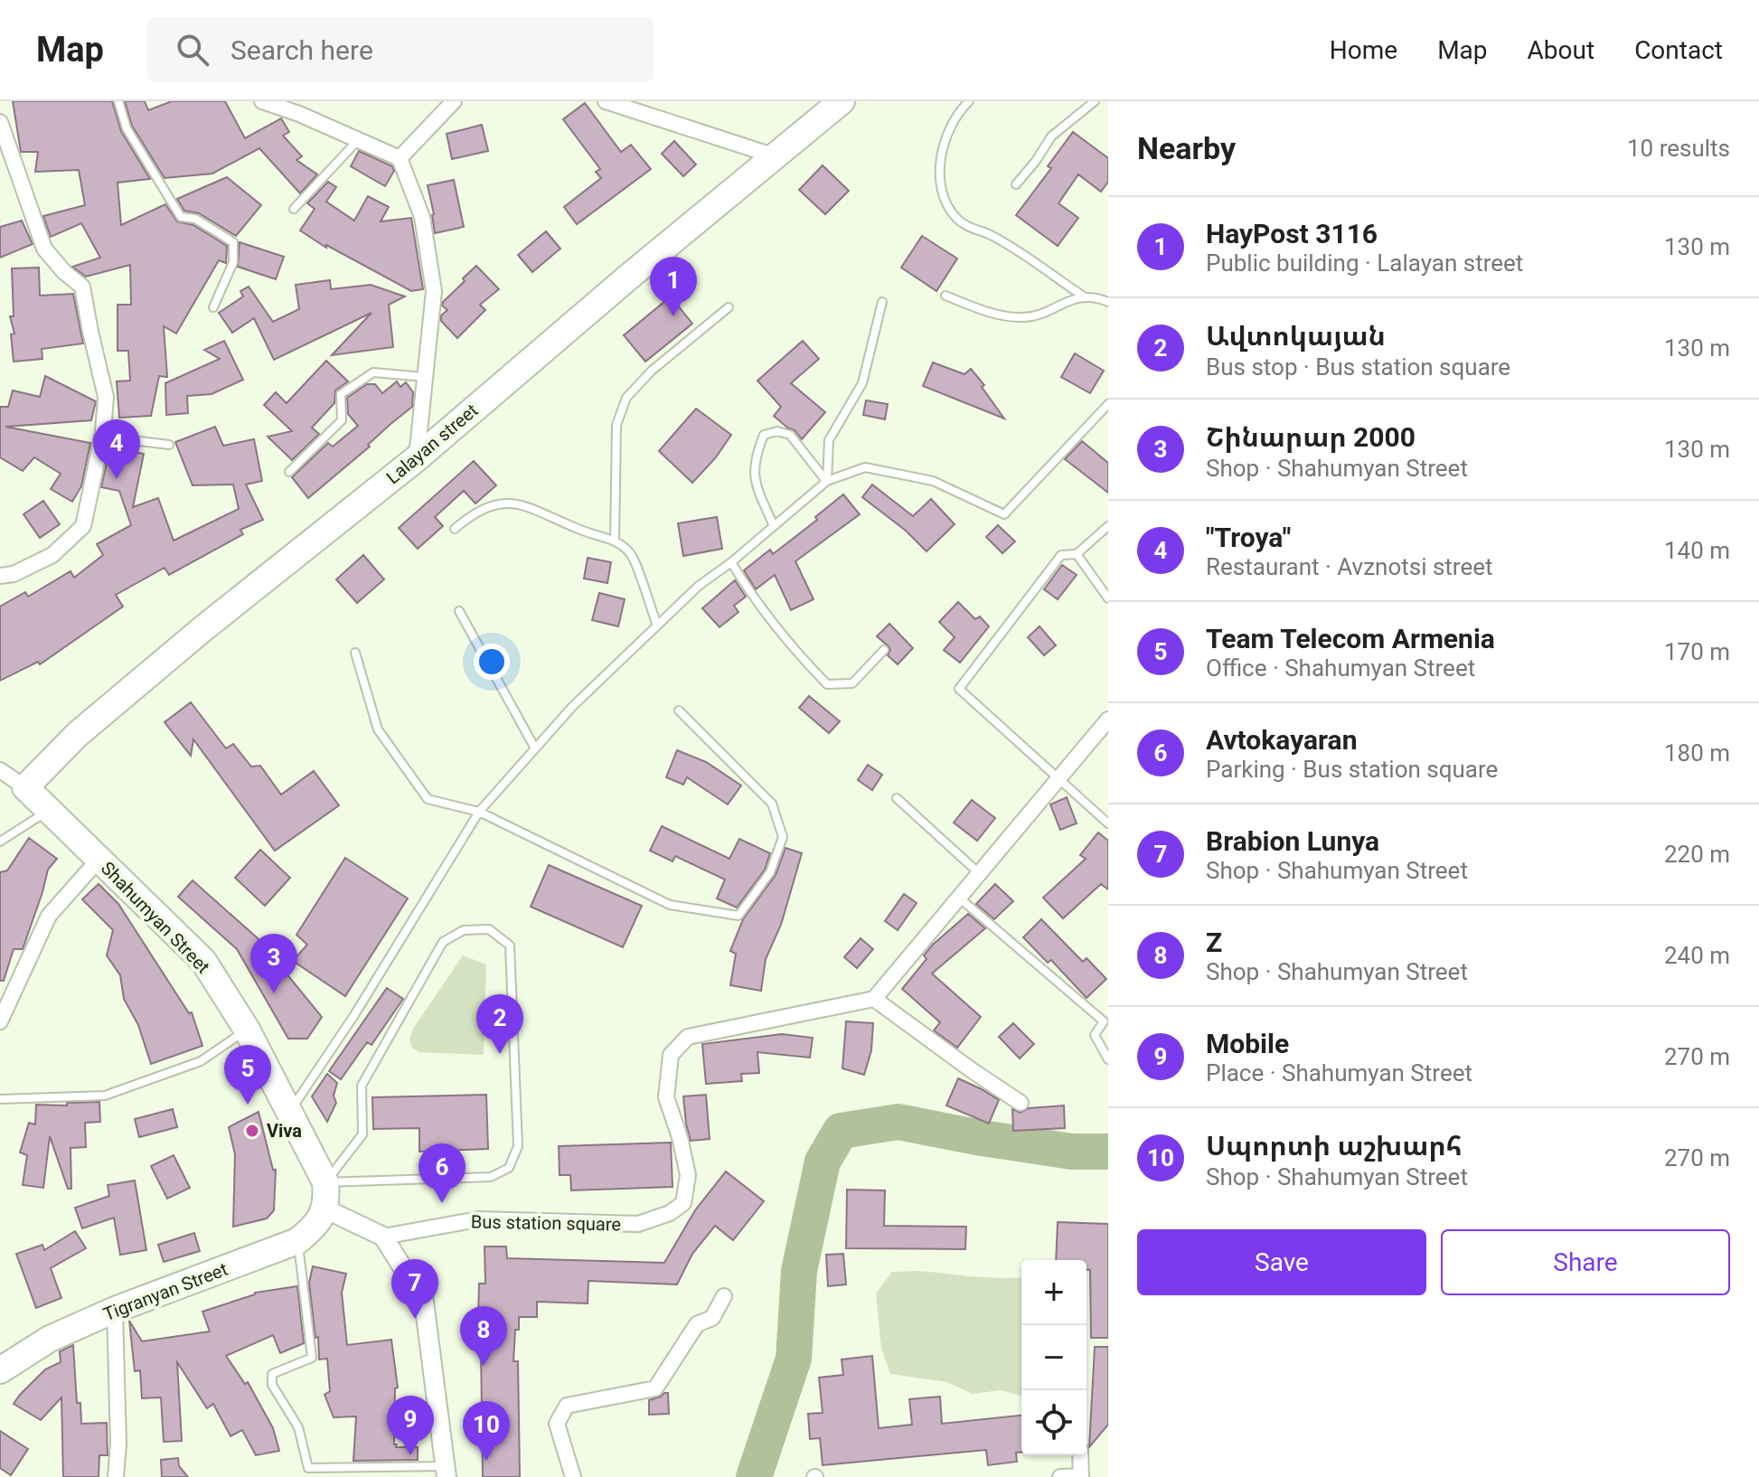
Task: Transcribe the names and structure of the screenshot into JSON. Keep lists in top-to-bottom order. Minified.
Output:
{"streets":{"highway":["Lalayan street","Shahumyan Street","Tigranyan Street"],"street":["Bus station square"]},"crossings":[["Lalayan street","Shahumyan Street"],["Shahumyan Street","Tigranyan Street"]],"places":["Viva"],"page":{"header":"Map","search":"Search here","nav":["Home","Map","About","Contact"],"heading":["Nearby","10 results"],"list":[{"mark":"1","name":"HayPost 3116","note":"Public building · Lalayan street","value":"130 m"},{"mark":"2","name":"Ավտոկայան","note":"Bus stop · Bus station square","value":"130 m"},{"mark":"3","name":"Շինարար 2000","note":"Shop · Shahumyan Street","value":"130 m"},{"mark":"4","name":"\"Troya\"","note":"Restaurant · Avznotsi street","value":"140 m"},{"mark":"5","name":"Team Telecom Armenia","note":"Office · Shahumyan Street","value":"170 m"},{"mark":"6","name":"Avtokayaran","note":"Parking · Bus station square","value":"180 m"},{"mark":"7","name":"Brabion Lunya","note":"Shop · Shahumyan Street","value":"220 m"},{"mark":"8","name":"Z","note":"Shop · Shahumyan Street","value":"240 m"},{"mark":"9","name":"Mobile","note":"Place · Shahumyan Street","value":"270 m"},{"mark":"10","name":"Սպորտի աշխարհ","note":"Shop · Shahumyan Street","value":"270 m"}],"pins":["1","4","3","2","5","6","7","8","9","10"],"buttons":["Save","Share"],"map_buttons":["+","−"]}}
